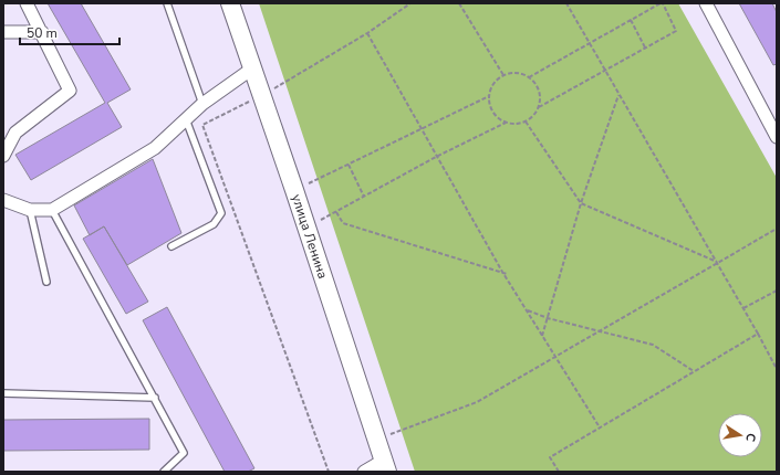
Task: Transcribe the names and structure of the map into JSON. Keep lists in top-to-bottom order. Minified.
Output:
{"streets":{"street":["улица Ленина"]},"scale_bar":"50 m","north":"right"}
